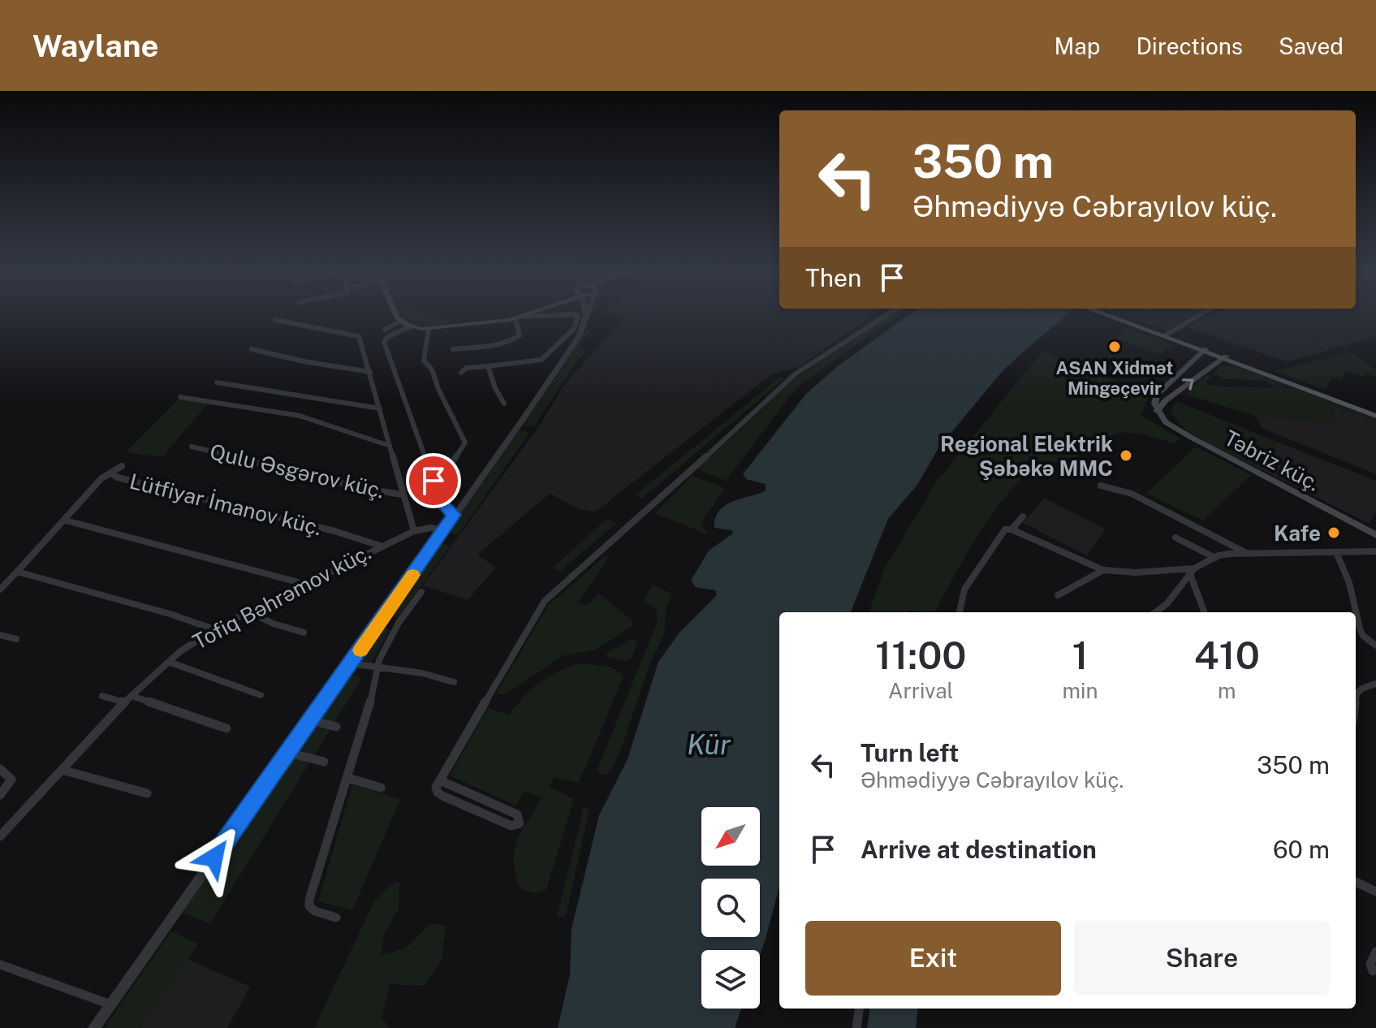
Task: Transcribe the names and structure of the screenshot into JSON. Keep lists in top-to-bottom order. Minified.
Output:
{"streets":{"main road":["Təbriz küç."],"street":["Qulu Əsgərov küç.","Lütfiyar İmanov küç.","Tofiq Bəhrəmov küç."]},"crossings":[["Lütfiyar İmanov küç.","Tofiq Bəhrəmov küç."]],"water":["Kür"],"places":["ASAN Xidmət Mingəçevir","Regional Elektrik Şəbəkə MMC","Kafe"],"north":"bottom left","page":{"header":"Waylane","nav":["Map","Directions","Saved"],"turn":["350 m","Əhmədiyyə Cəbrayılov küç."],"then":"Then","eta":["11:00","Arrival","1","min","410","m"],"list":[{"name":"Turn left","note":"Əhmədiyyə Cəbrayılov küç.","value":"350 m"},{"name":"Arrive at destination","value":"60 m"}],"buttons":["Exit","Share"]}}
